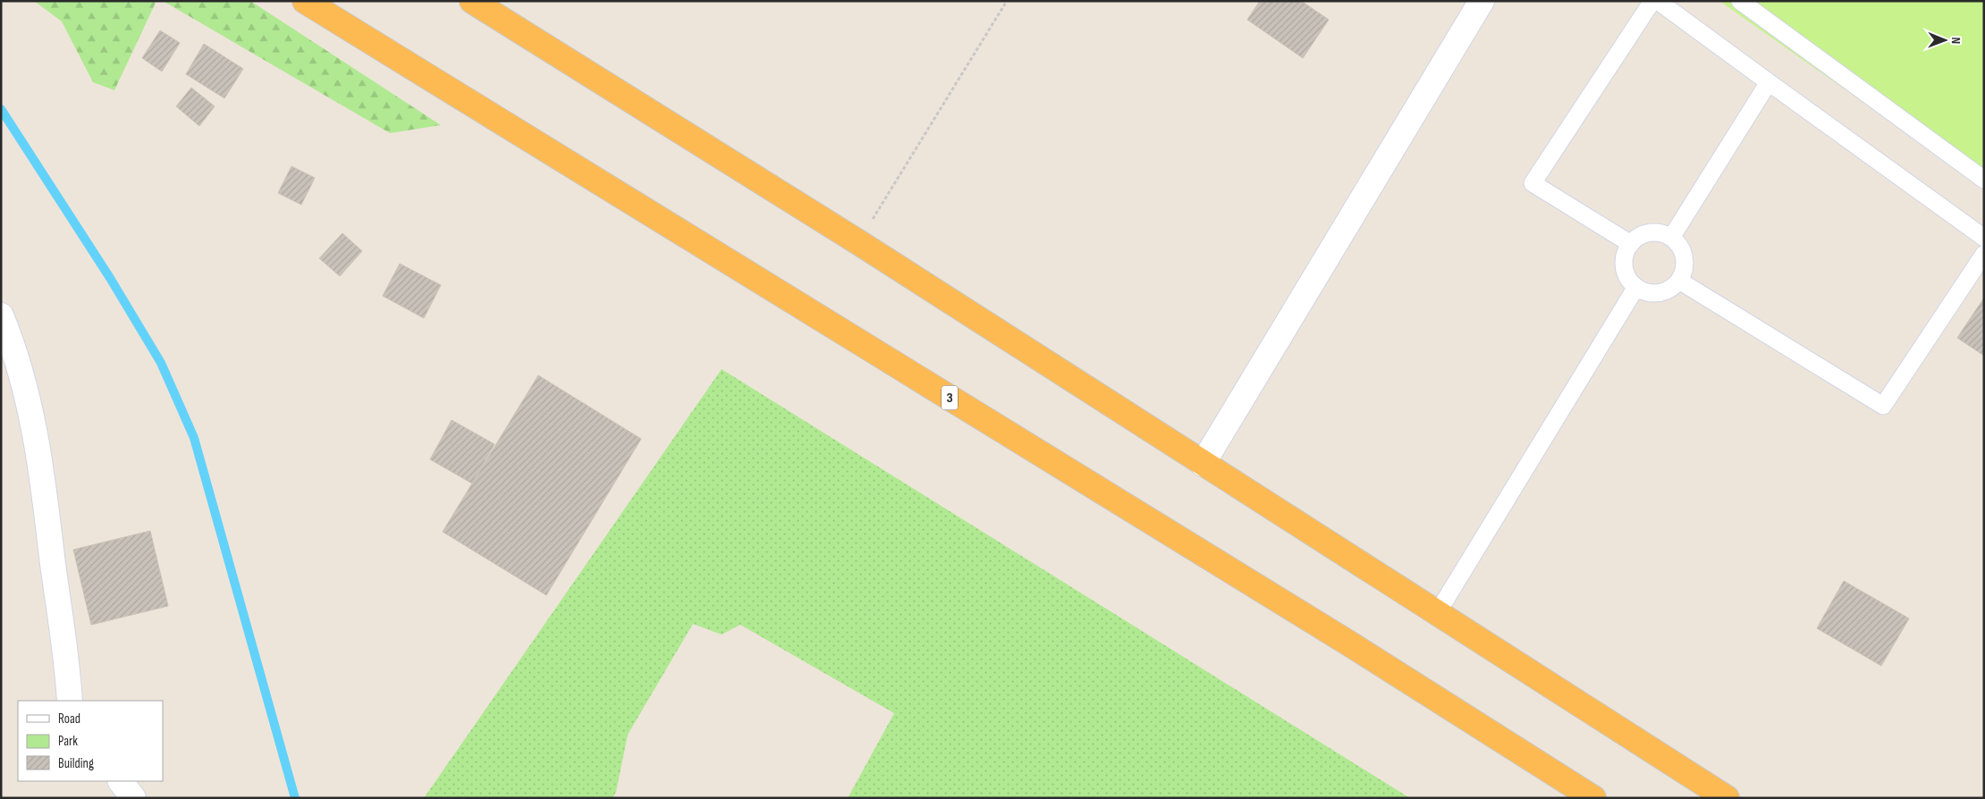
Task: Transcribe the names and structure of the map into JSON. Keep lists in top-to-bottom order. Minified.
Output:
{"streets":{"highway":["3"]},"legend":["Road","Park","Building"],"north":"right"}
